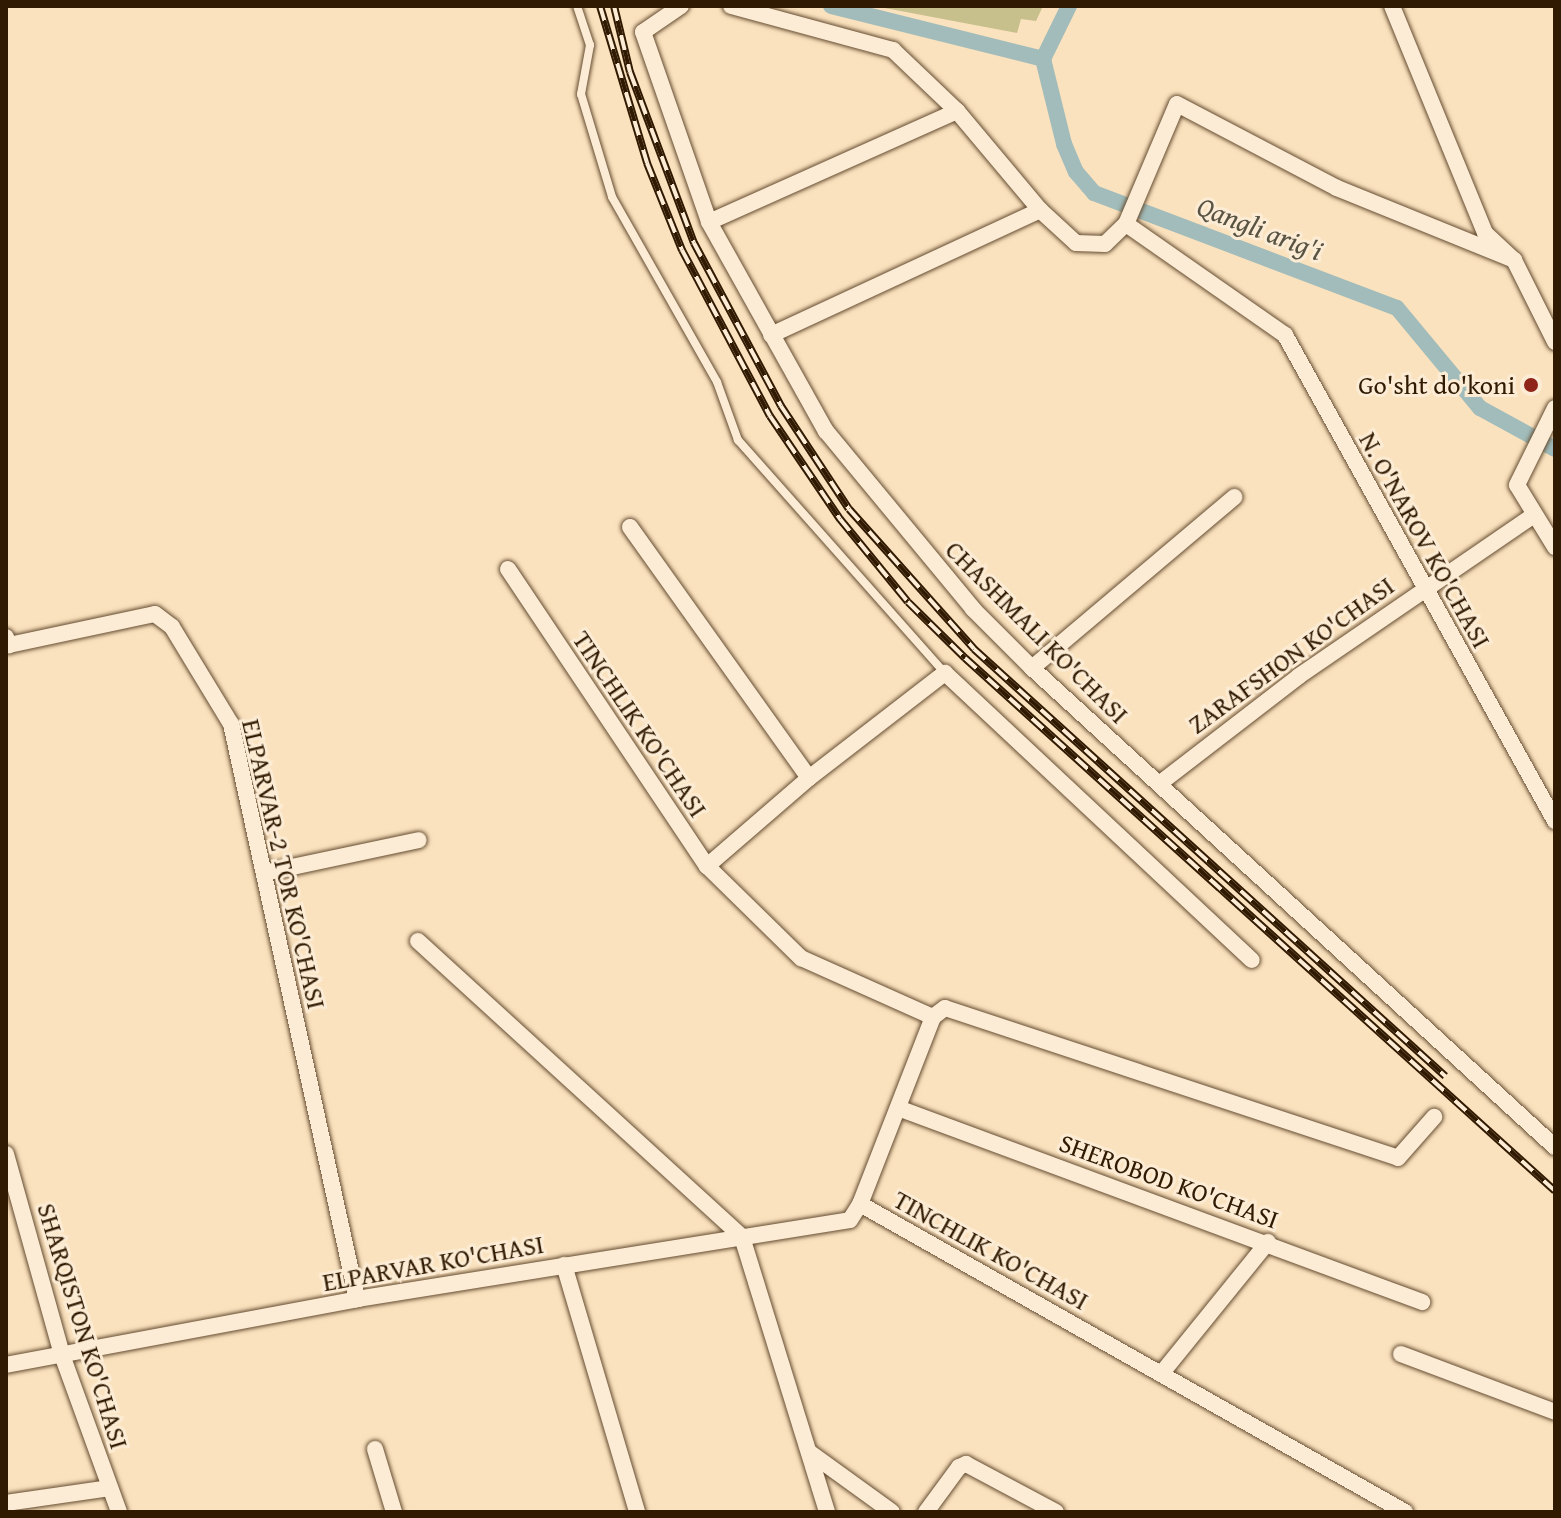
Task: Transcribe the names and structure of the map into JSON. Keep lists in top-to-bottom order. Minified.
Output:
{"streets":{"street":["N. O'NAROV KO'CHASI","CHASHMALI KO'CHASI","ZARAFSHON KO'CHASI","TINCHLIK KO'CHASI","ELPARVAR-2 TOR KO'CHASI","SHEROBOD KO'CHASI","ELPARVAR KO'CHASI","SHARQISTON KO'CHASI"]},"crossings":[["N. O'NAROV KO'CHASI","ZARAFSHON KO'CHASI"],["CHASHMALI KO'CHASI","ZARAFSHON KO'CHASI"],["TINCHLIK KO'CHASI","SHEROBOD KO'CHASI"],["TINCHLIK KO'CHASI","ELPARVAR KO'CHASI"],["ELPARVAR-2 TOR KO'CHASI","ELPARVAR KO'CHASI"],["ELPARVAR KO'CHASI","SHARQISTON KO'CHASI"]],"water":["Qangli arig'i"],"places":["Go'sht do'koni"]}
